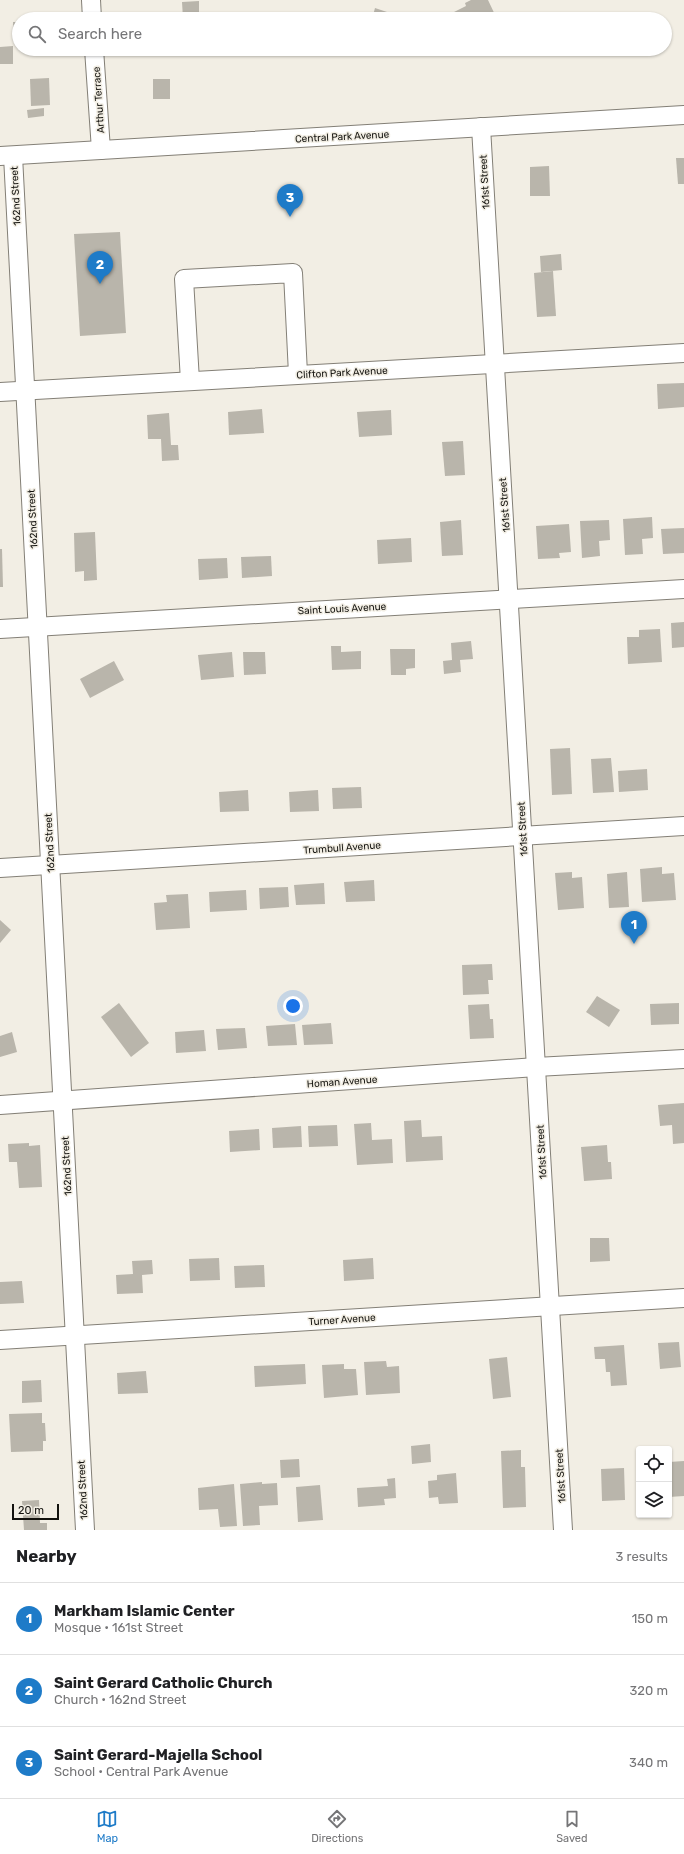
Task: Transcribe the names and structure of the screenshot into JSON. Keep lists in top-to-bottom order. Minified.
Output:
{"streets":{"street":["Arthur Terrace","Central Park Avenue","161st Street","162nd Street","Clifton Park Avenue","Saint Louis Avenue","Trumbull Avenue","Homan Avenue","Turner Avenue"]},"crossings":[["Arthur Terrace","Central Park Avenue"],["Central Park Avenue","161st Street"],["Central Park Avenue","162nd Street"],["161st Street","Clifton Park Avenue"],["161st Street","Saint Louis Avenue"],["161st Street","Trumbull Avenue"],["161st Street","Homan Avenue"],["161st Street","Turner Avenue"],["162nd Street","Clifton Park Avenue"],["162nd Street","Saint Louis Avenue"],["162nd Street","Trumbull Avenue"],["162nd Street","Homan Avenue"],["162nd Street","Turner Avenue"]],"scale_bar":"20 m","page":{"search":"Search here","pins":["3","2","1"],"scale":"20 m","heading":["Nearby","3 results"],"list":[{"mark":"1","name":"Markham Islamic Center","note":"Mosque · 161st Street","value":"150 m"},{"mark":"2","name":"Saint Gerard Catholic Church","note":"Church · 162nd Street","value":"320 m"},{"mark":"3","name":"Saint Gerard-Majella School","note":"School · Central Park Avenue","value":"340 m"}],"nav":["Map","Directions","Saved"]}}
